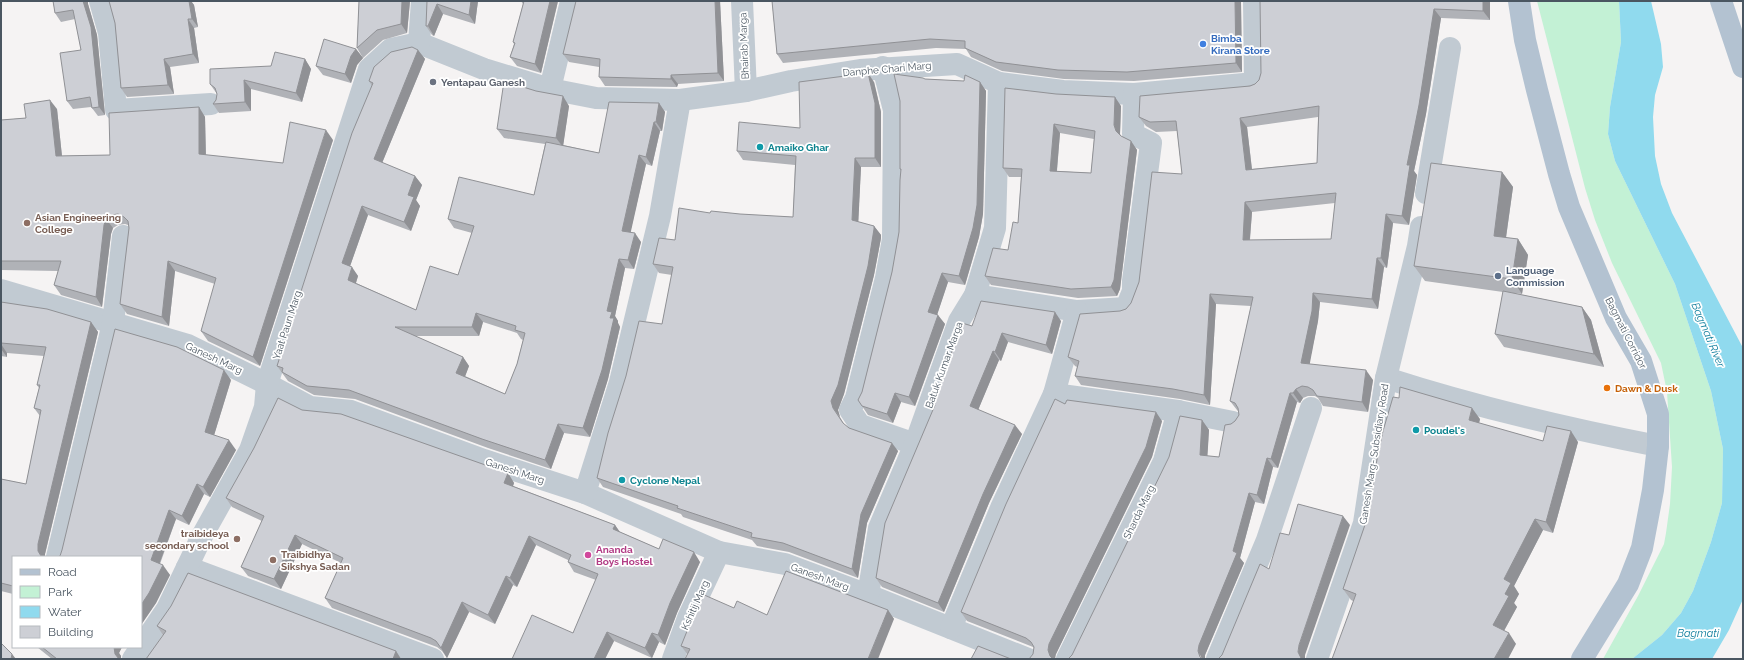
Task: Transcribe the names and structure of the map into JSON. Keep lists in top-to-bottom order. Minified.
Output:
{"streets":{"main road":["Bagmati Corridor"],"street":["Bhairab Marga","Danphe Chari Marg","Yaat Paun Marg","Ganesh Marg","Batuk Kumar Marga","Ganesh Marg- Subsidiary Road","Sharda Marg","Kshitij Marg"]},"crossings":[["Bhairab Marga","Danphe Chari Marg"],["Danphe Chari Marg","Yaat Paun Marg"],["Danphe Chari Marg","Batuk Kumar Marga"],["Yaat Paun Marg","Ganesh Marg"],["Ganesh Marg","Batuk Kumar Marga"],["Ganesh Marg","Kshitij Marg"]],"water":["Bagmati River","Bagmati"],"places":["Bimba Kirana Store","Yentapau Ganesh","Amaiko Ghar","Asian Engineering College","Language Commission","Dawn & Dusk","Poudel's","Cyclone Nepal","traibideya secondary school","Ananda Boys Hostel","Traibidhya Sikshya Sadan"],"legend":["Road","Park","Water","Building"]}
